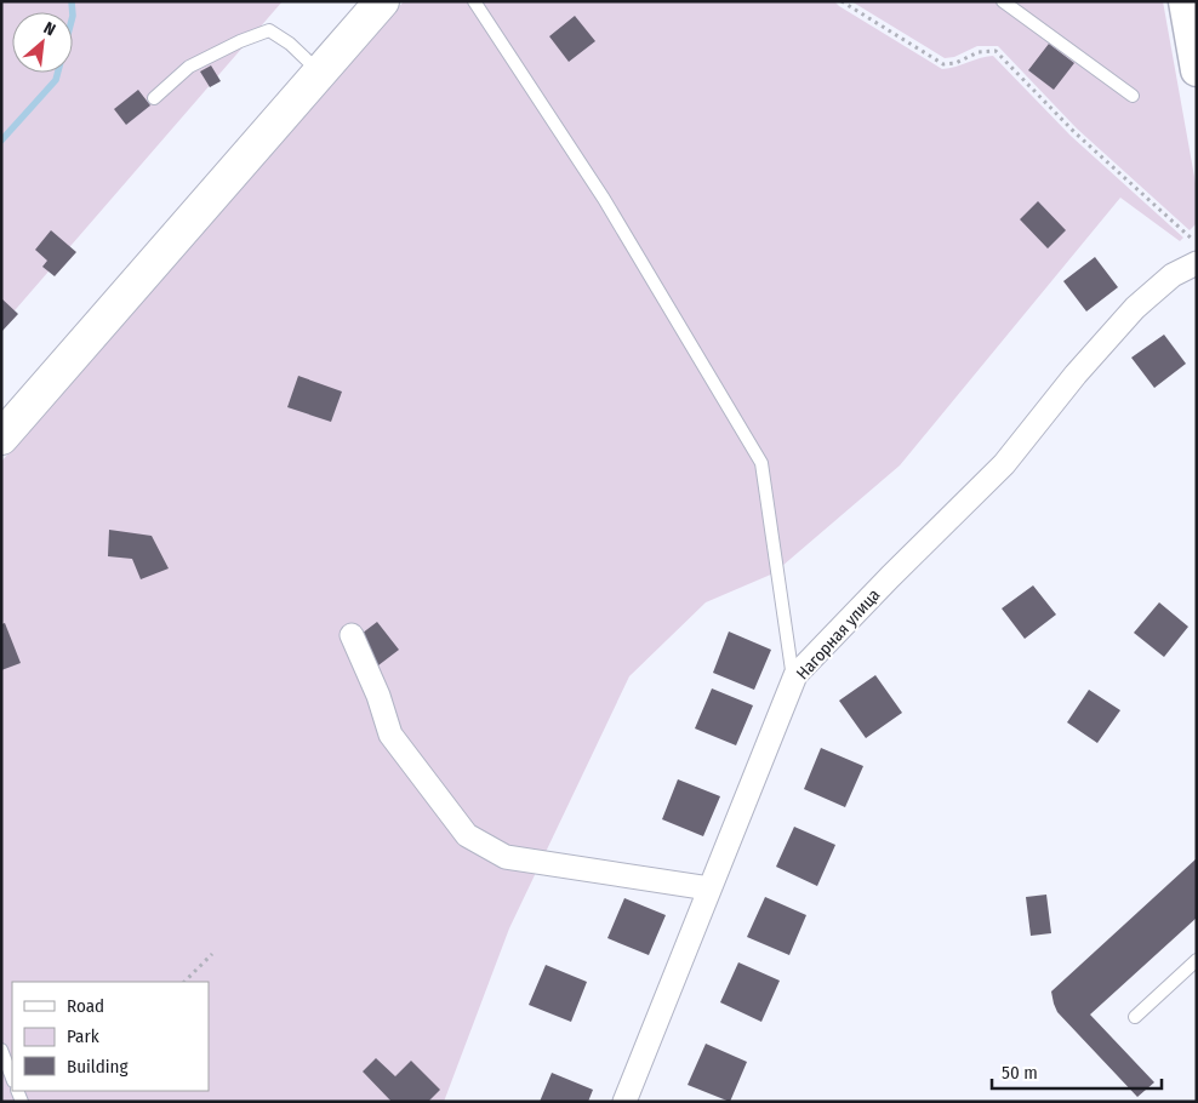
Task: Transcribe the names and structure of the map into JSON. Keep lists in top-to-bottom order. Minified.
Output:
{"streets":{"street":["Нагорная улица"]},"legend":["Road","Park","Building"],"scale_bar":"50 m","north":"top right"}
